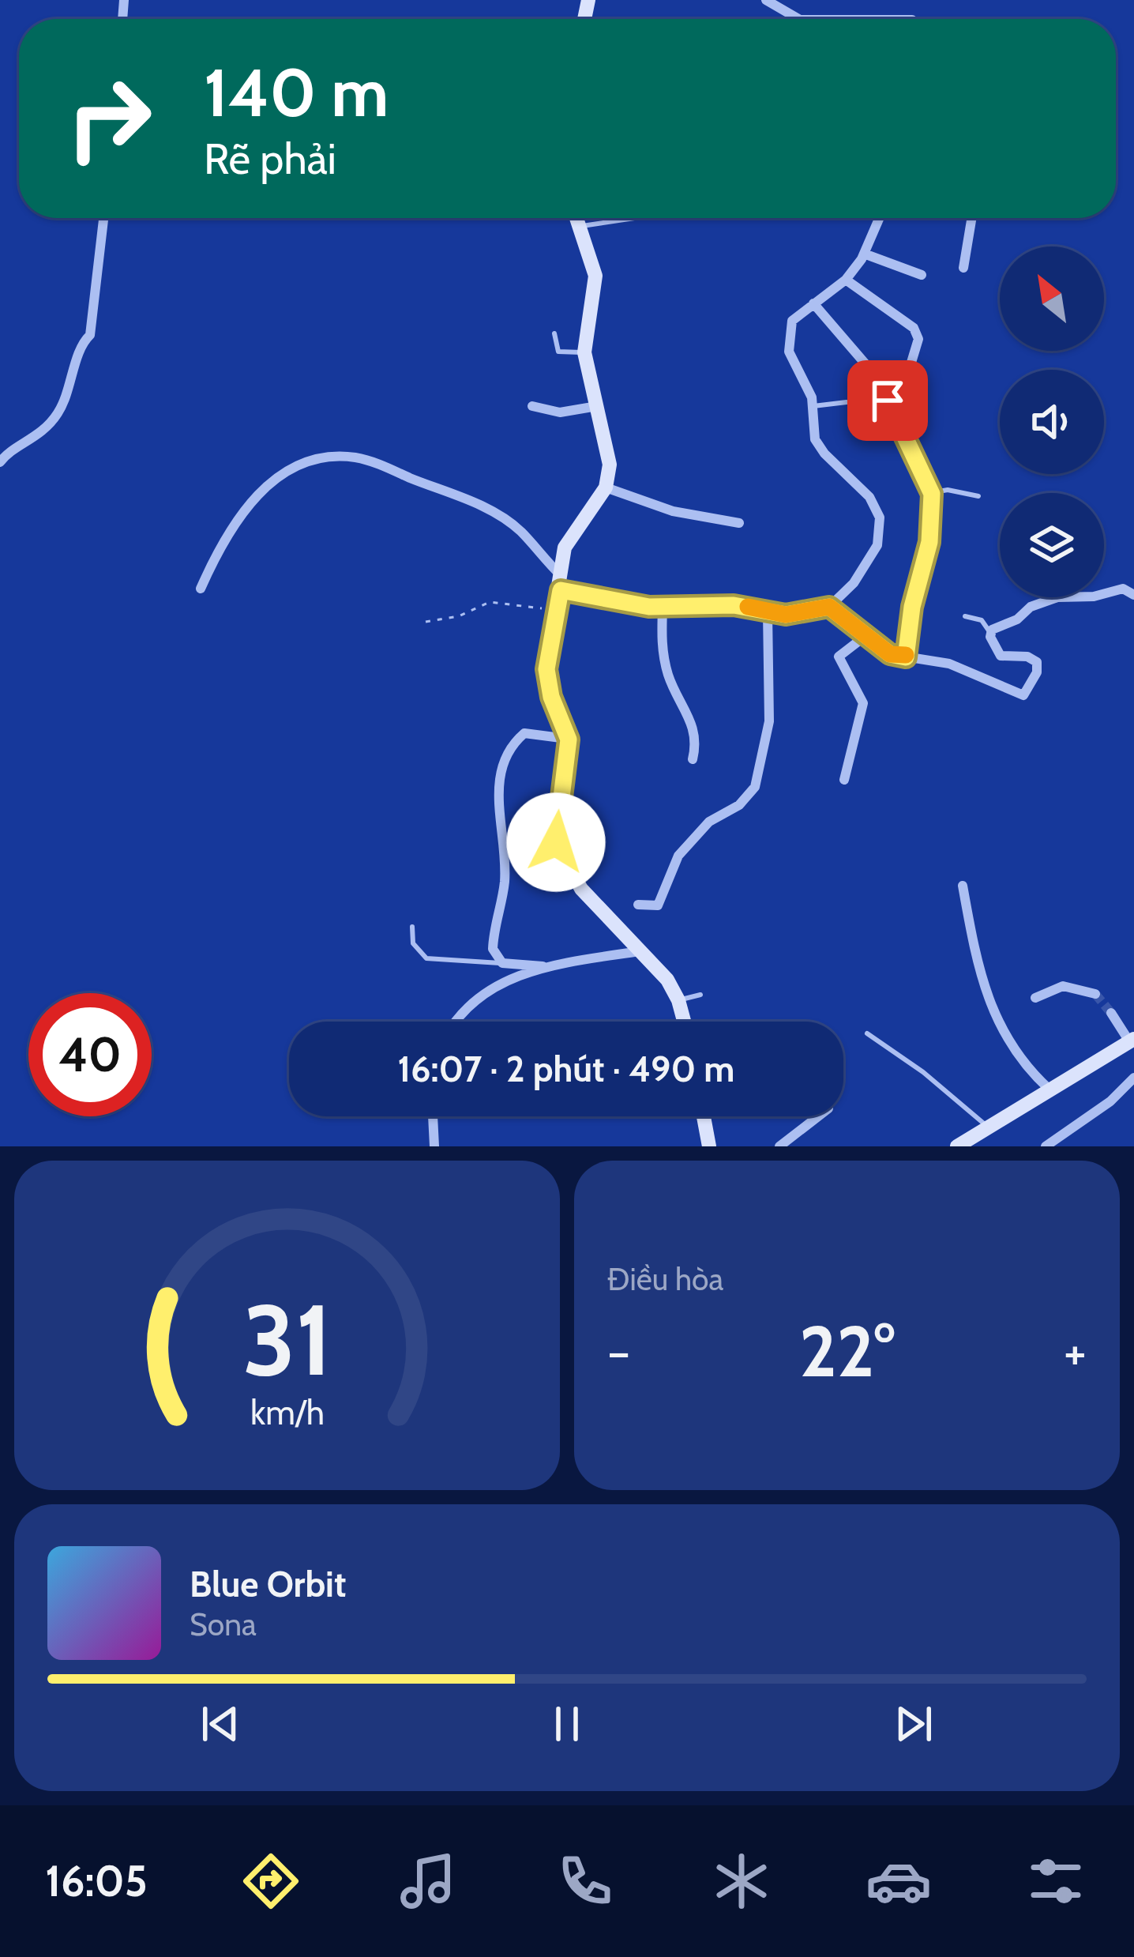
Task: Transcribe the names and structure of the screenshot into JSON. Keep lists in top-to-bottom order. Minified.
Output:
{"north":"top left","page":{"turn":["140 m","Rẽ phải"],"limit":"40","trip":"16:07 · 2 phút · 490 m","tile":"Điều hòa","heat":["−","22°","+"],"song":["Blue Orbit","Sona"],"tabs":"16:05","gauge":["31","km/h"]}}
